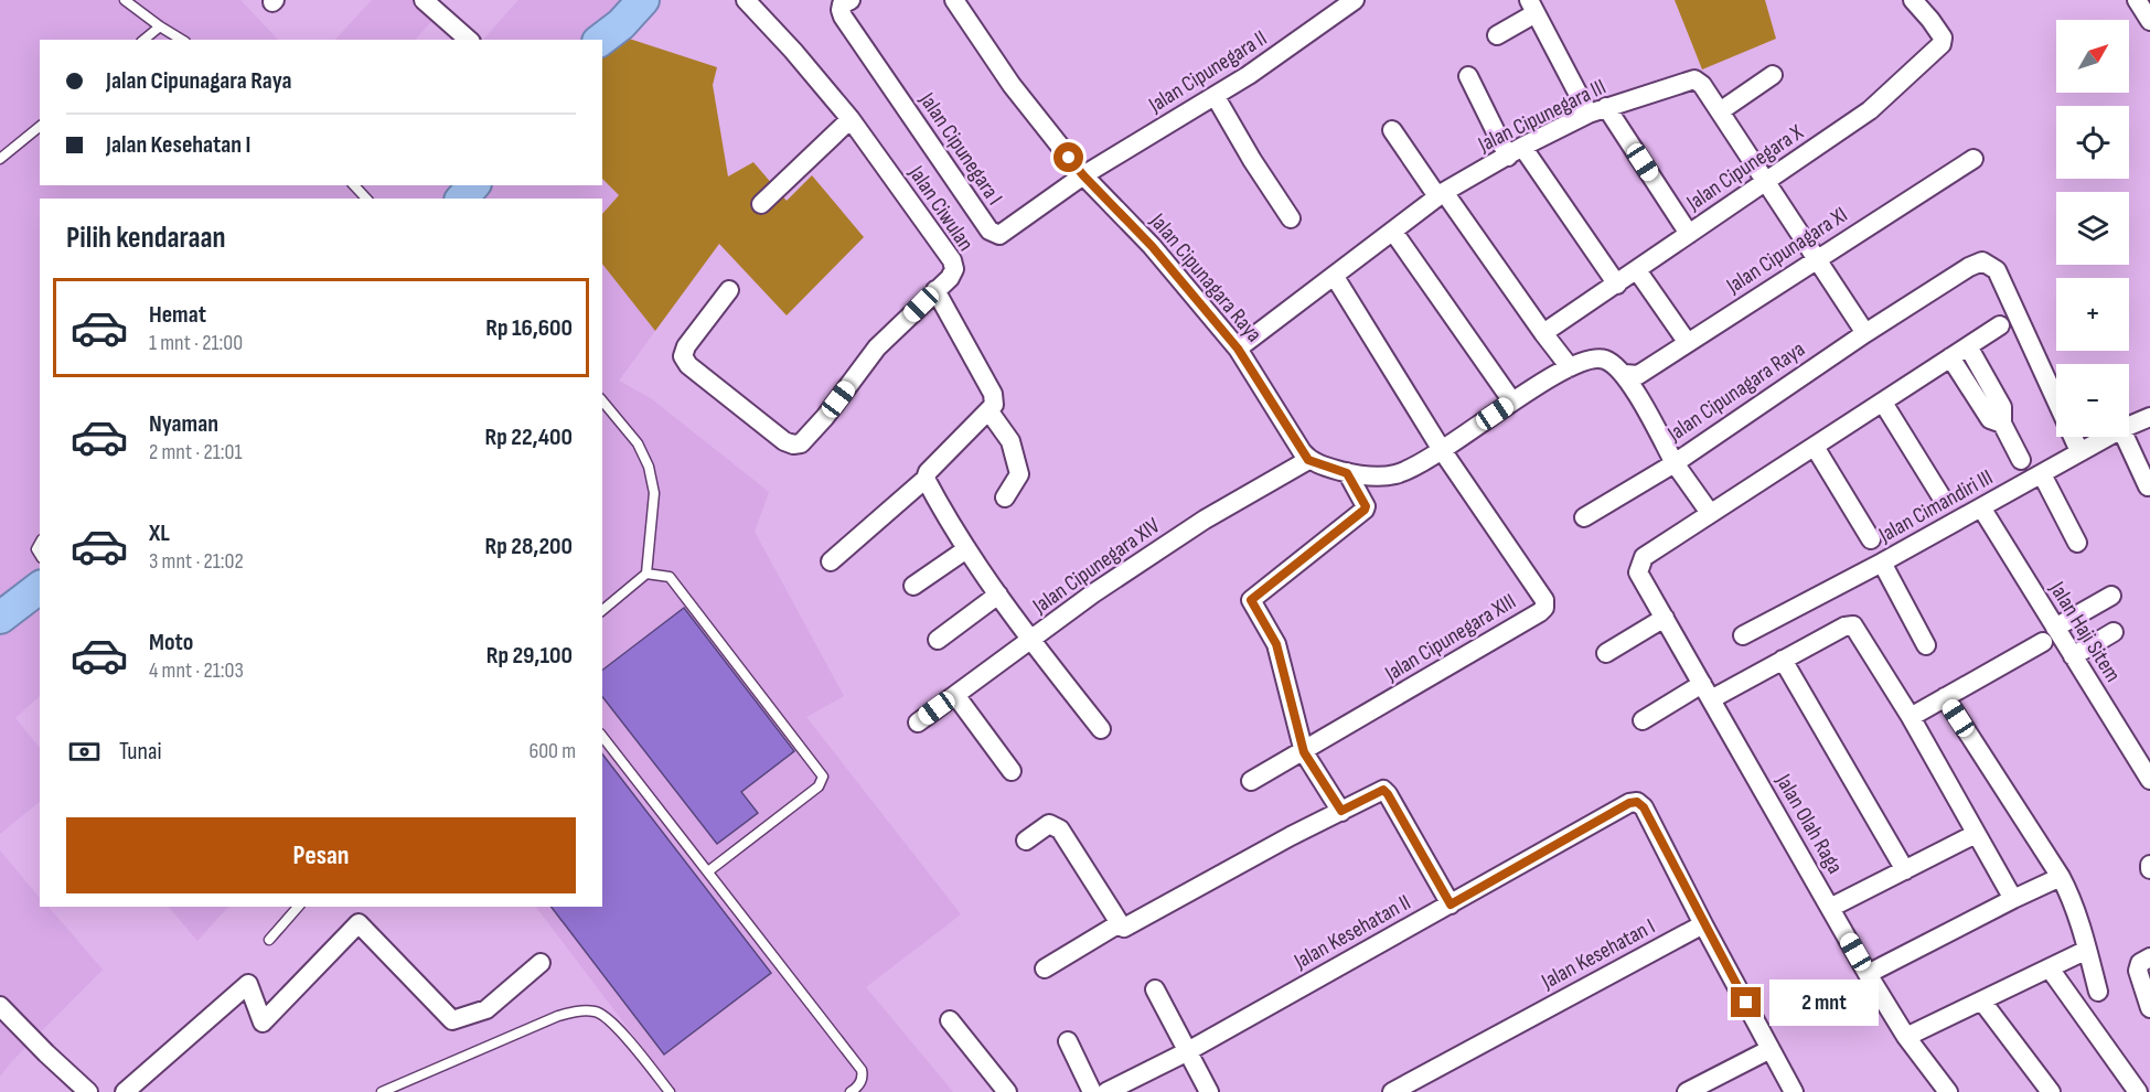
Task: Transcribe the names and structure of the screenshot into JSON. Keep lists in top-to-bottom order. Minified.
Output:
{"streets":{"street":["Jalan Cipunegara II","Jalan Cipunegara III","Jalan Cipunegara I","Jalan Cipunegara X","Jalan Ciwulan","Jalan Cipunagara XI","Jalan Cipunagara Raya","Jalan Cimandiri III","Jalan Cipunegara XIV","Jalan Haji Sitem","Jalan Cipunegara XIII","Jalan Olah Raga","Jalan Kesehatan II","Jalan Kesehatan I"]},"crossings":[["Jalan Cipunegara II","Jalan Cipunegara I"],["Jalan Cipunegara II","Jalan Cipunagara Raya"],["Jalan Cipunegara III","Jalan Cipunegara X"],["Jalan Cipunegara III","Jalan Cipunagara XI"],["Jalan Cipunegara III","Jalan Cipunagara Raya"],["Jalan Cipunegara I","Jalan Cipunagara Raya"],["Jalan Cipunagara XI","Jalan Cipunagara Raya"],["Jalan Cipunagara Raya","Jalan Cimandiri III"],["Jalan Cipunagara Raya","Jalan Cipunegara XIV"],["Jalan Cimandiri III","Jalan Haji Sitem"],["Jalan Kesehatan II","Jalan Kesehatan I"]],"north":"top right","page":{"map_buttons":["+","−"],"banner":["Jalan Cipunagara Raya","Jalan Kesehatan I"],"heading":"Pilih kendaraan","list":[{"name":"Hemat","note":"1 mnt · 21:00","value":"Rp 16,600"},{"name":"Nyaman","note":"2 mnt · 21:01","value":"Rp 22,400"},{"name":"XL","note":"3 mnt · 21:02","value":"Rp 28,200"},{"name":"Moto","note":"4 mnt · 21:03","value":"Rp 29,100"}],"pay":["Tunai","600 m"],"buttons":"Pesan","bubble":"2 mnt"}}
